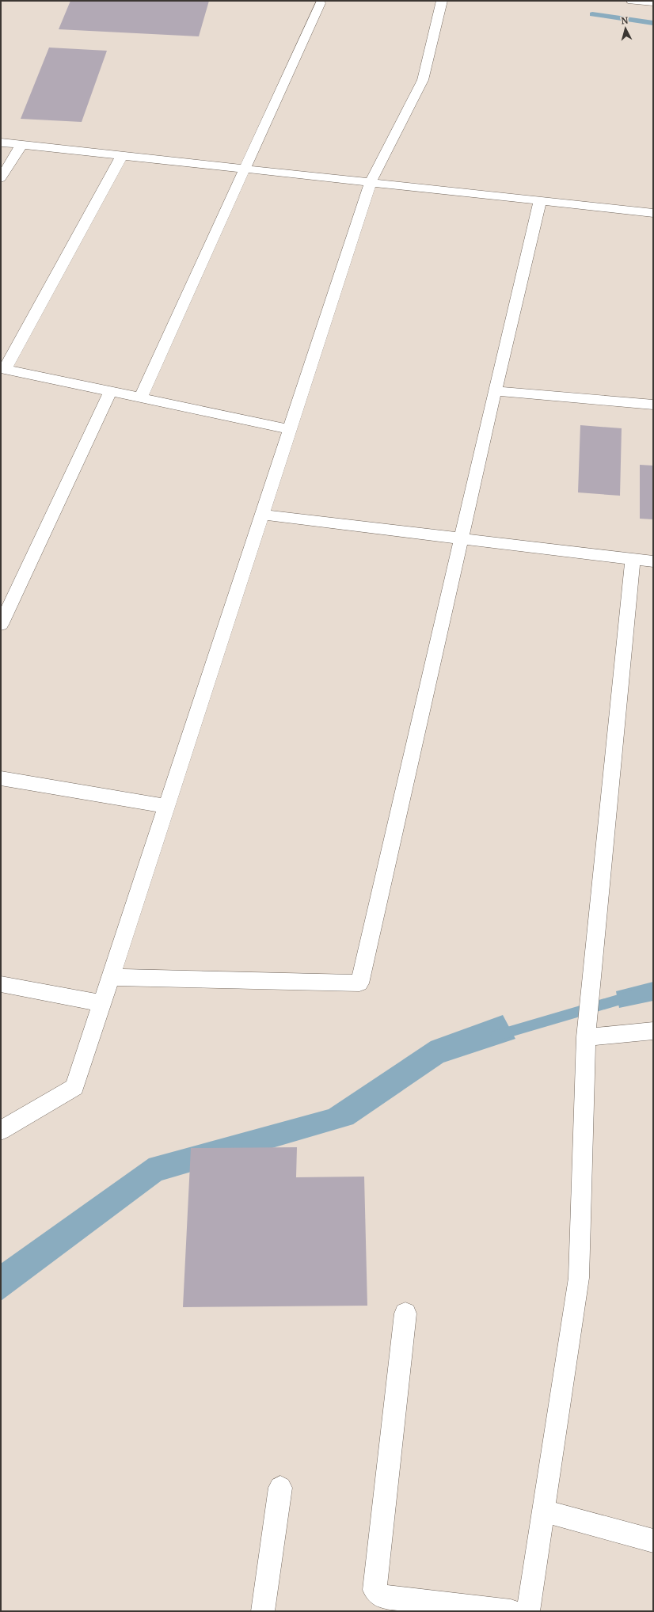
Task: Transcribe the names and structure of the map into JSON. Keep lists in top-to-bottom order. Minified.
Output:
{"north":"top"}
